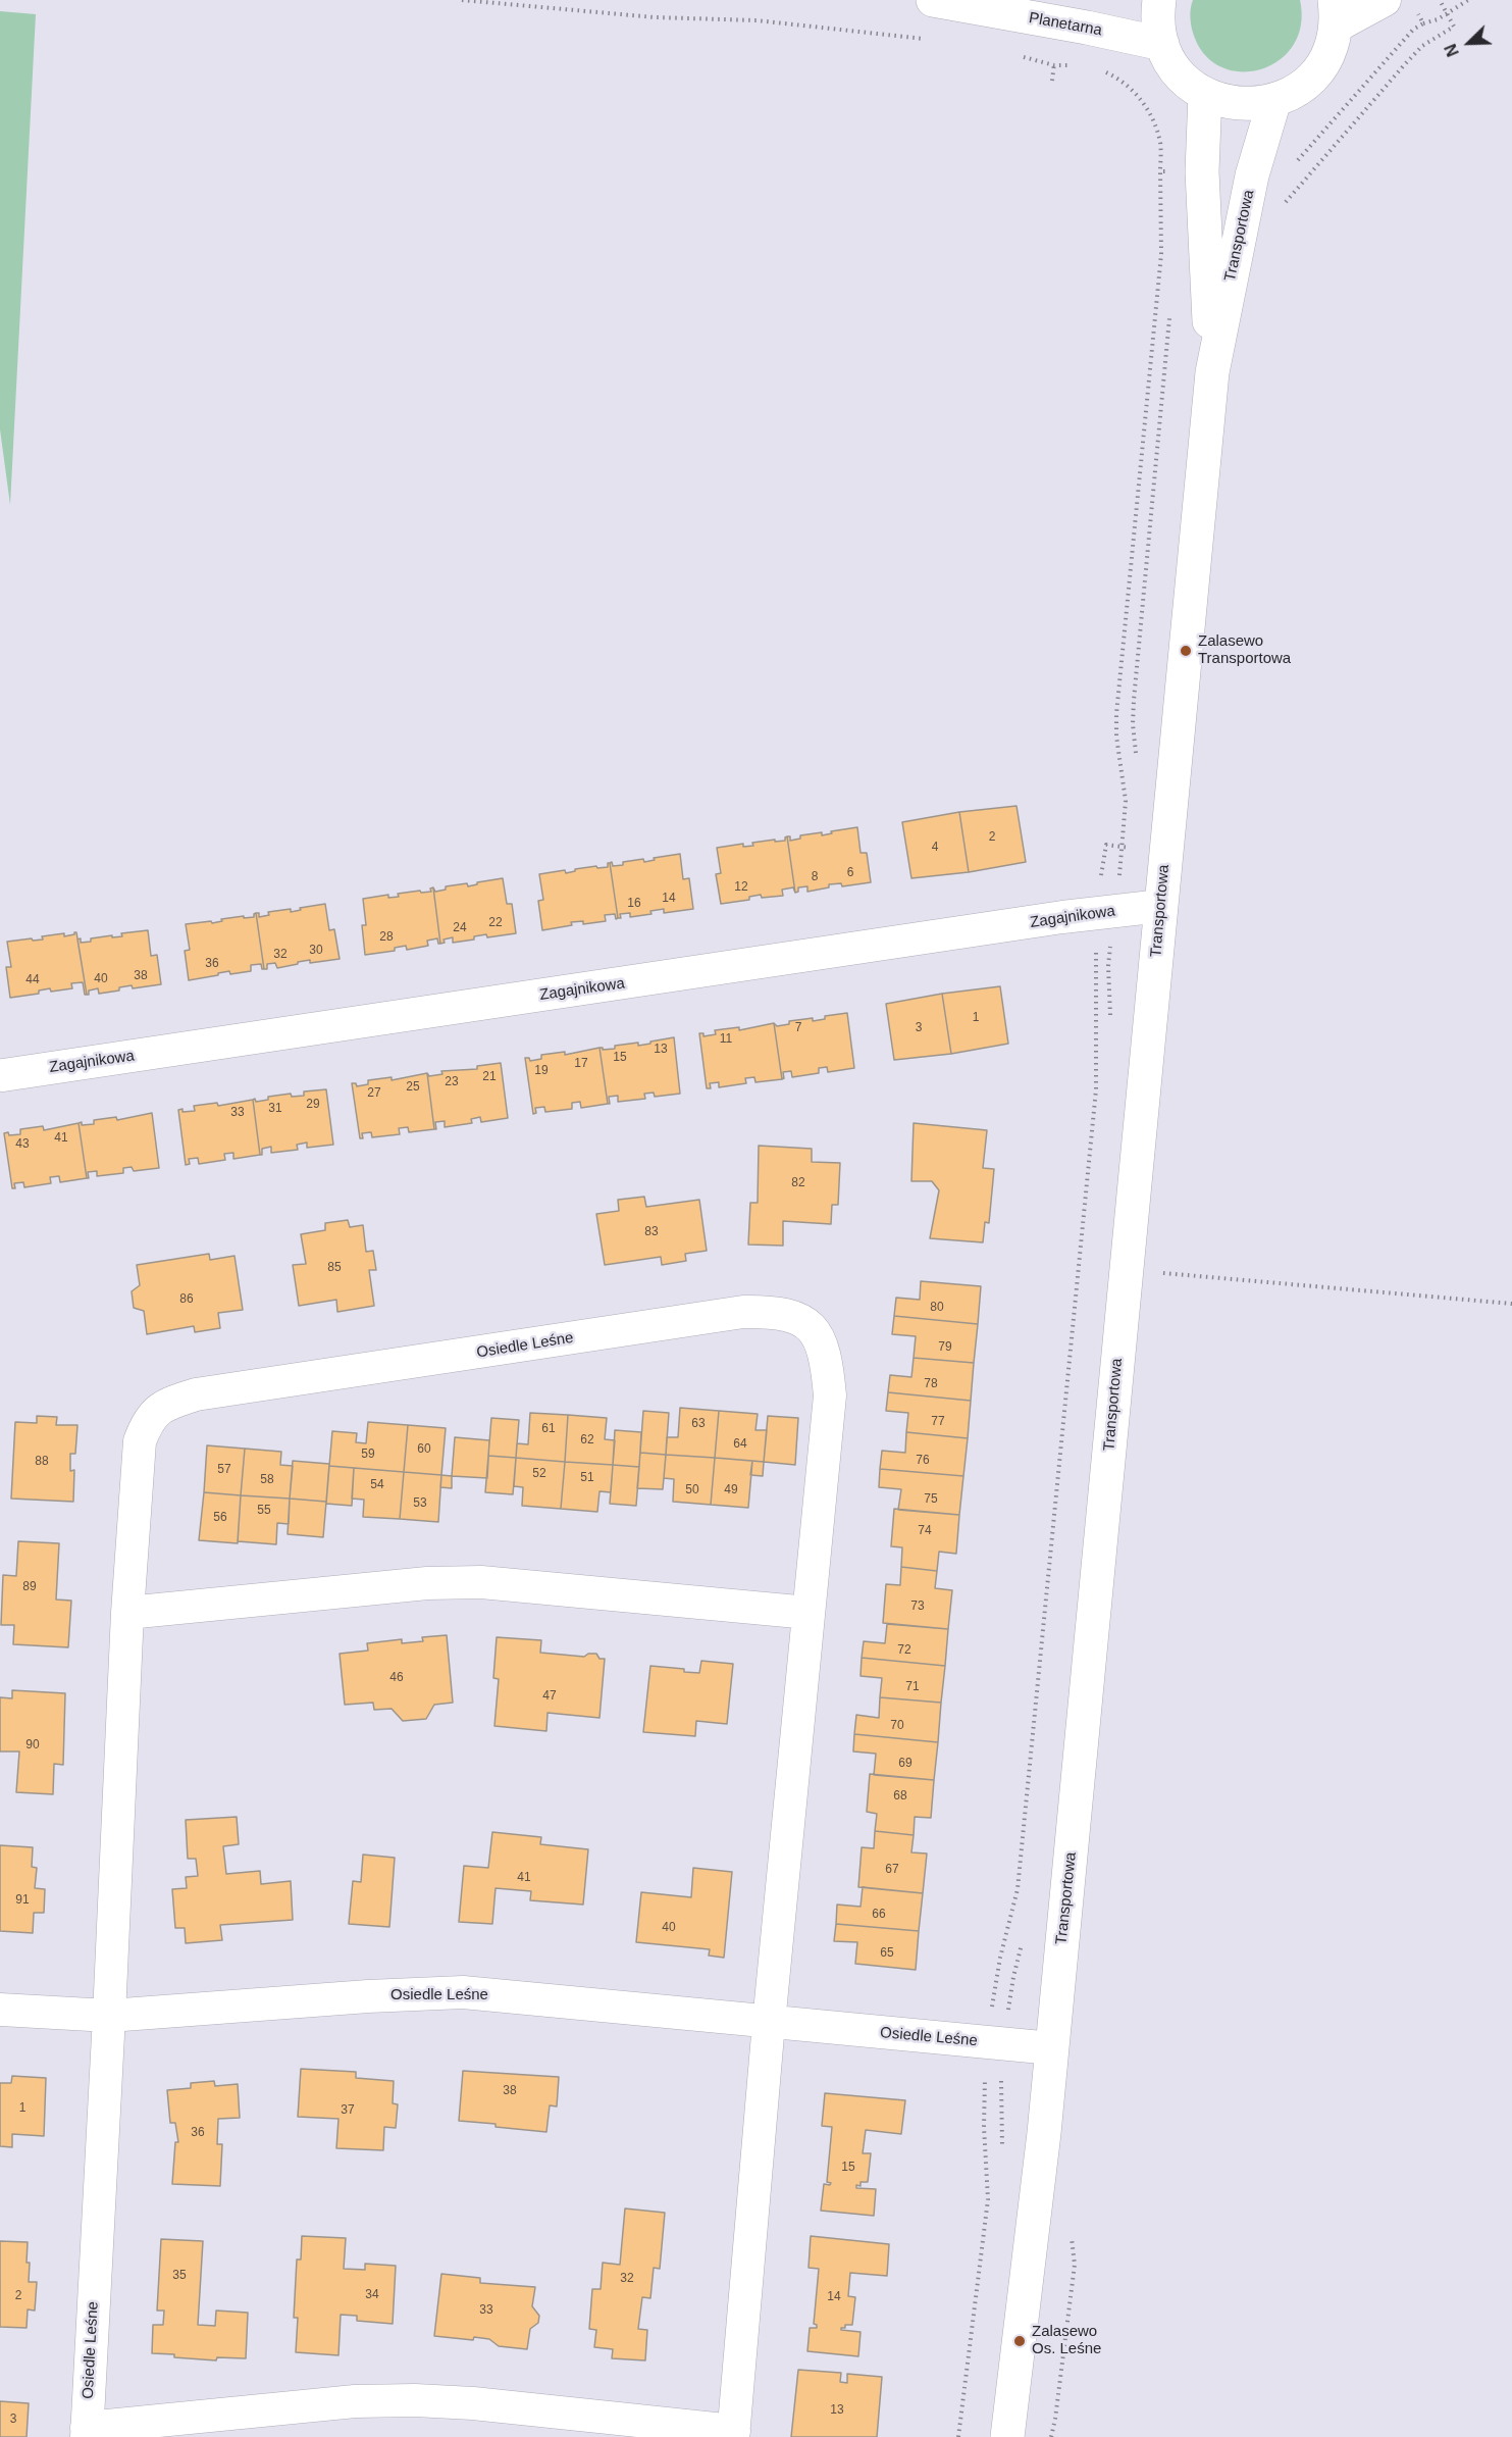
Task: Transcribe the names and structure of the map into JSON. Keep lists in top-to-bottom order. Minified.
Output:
{"streets":{"street":["Planetarna","Transportowa","Zagajnikowa","Osiedle Leśne"]},"crossings":[["Transportowa","Zagajnikowa"],["Transportowa","Osiedle Leśne"]],"places":["Zalasewo Transportowa","Zalasewo Os. Leśne"],"house_numbers":["2","4","6","8","12","14","16","22","24","28","30","32","36","38","40","44","1","7","3","11","13","15","17","19","21","23","25","27","29","31","33","41","43","82","83","85","86","80","79","78","77","63","61","62","64","60","59","76","88","57","52","51","58","54","50","49","75","53","55","56","74","89","73","72","46","71","47","70","90","69","68","67","41","91","66","40","65","38","1","37","36","15","35","32","34","2","14","33","13","3"],"north":"bottom left"}
